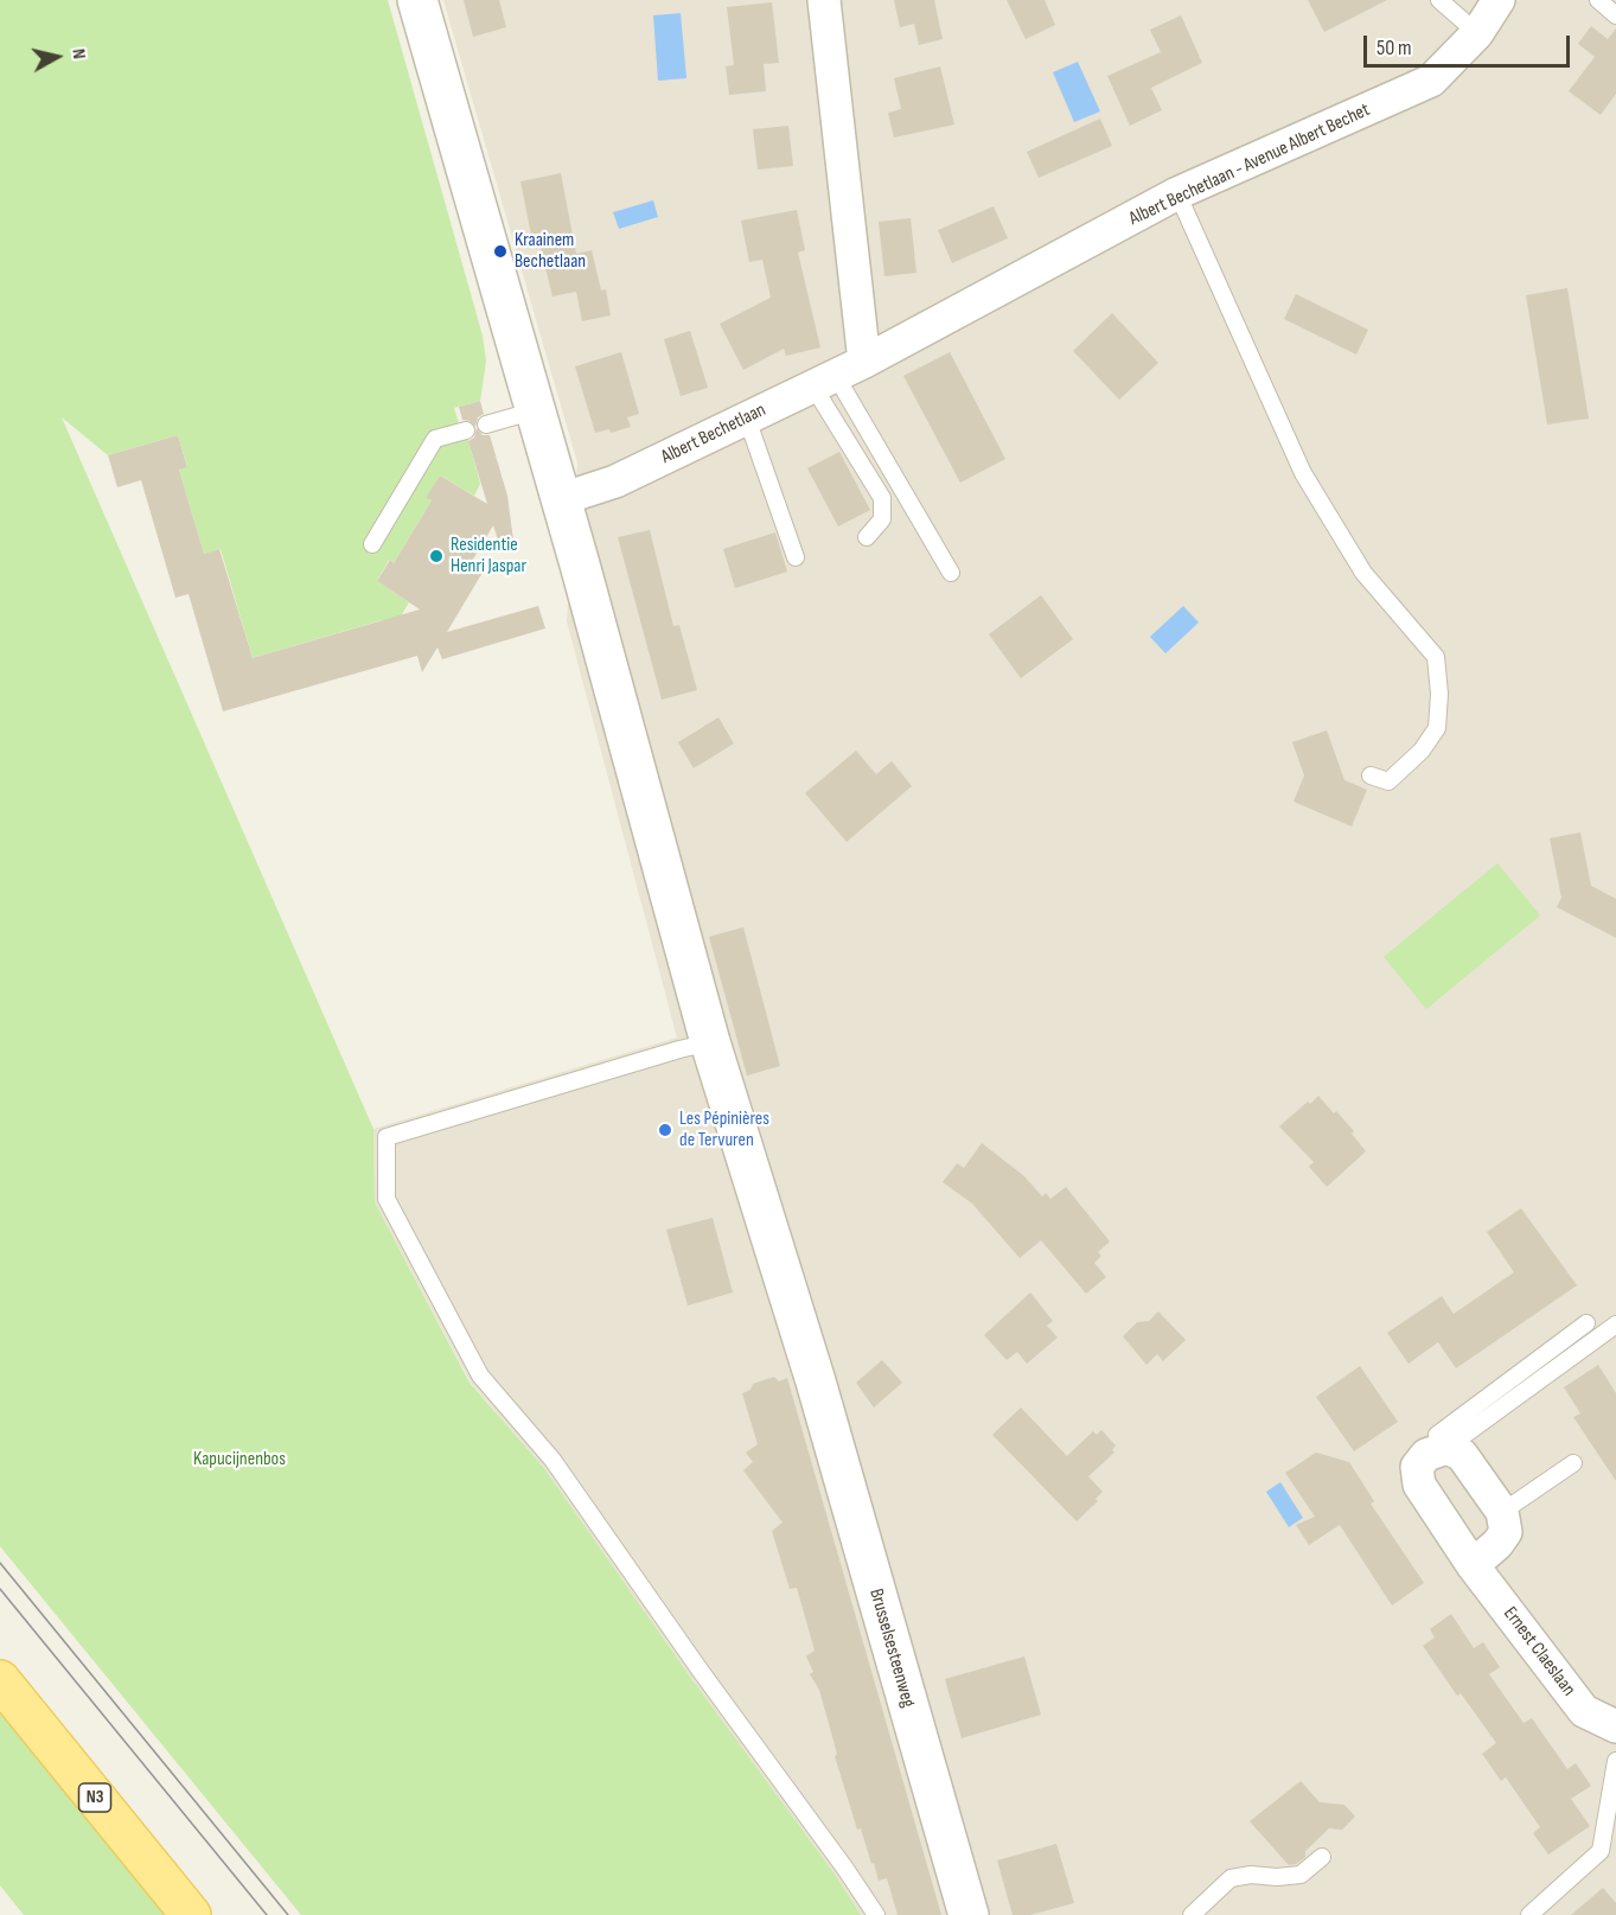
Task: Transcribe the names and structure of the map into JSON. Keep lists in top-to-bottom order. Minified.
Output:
{"streets":{"main road":["N3"],"street":["Albert Bechetlaan - Avenue Albert Bechet","Albert Bechetlaan","Brusselsesteenweg","Ernest Claeslaan"]},"crossings":[["Albert Bechetlaan - Avenue Albert Bechet","Albert Bechetlaan"],["Albert Bechetlaan","Brusselsesteenweg"]],"parks":["Kapucijnenbos"],"places":["Kraainem Bechetlaan","Residentie Henri Jaspar","Les Pépinières de Tervuren"],"scale_bar":"50 m","north":"right"}
